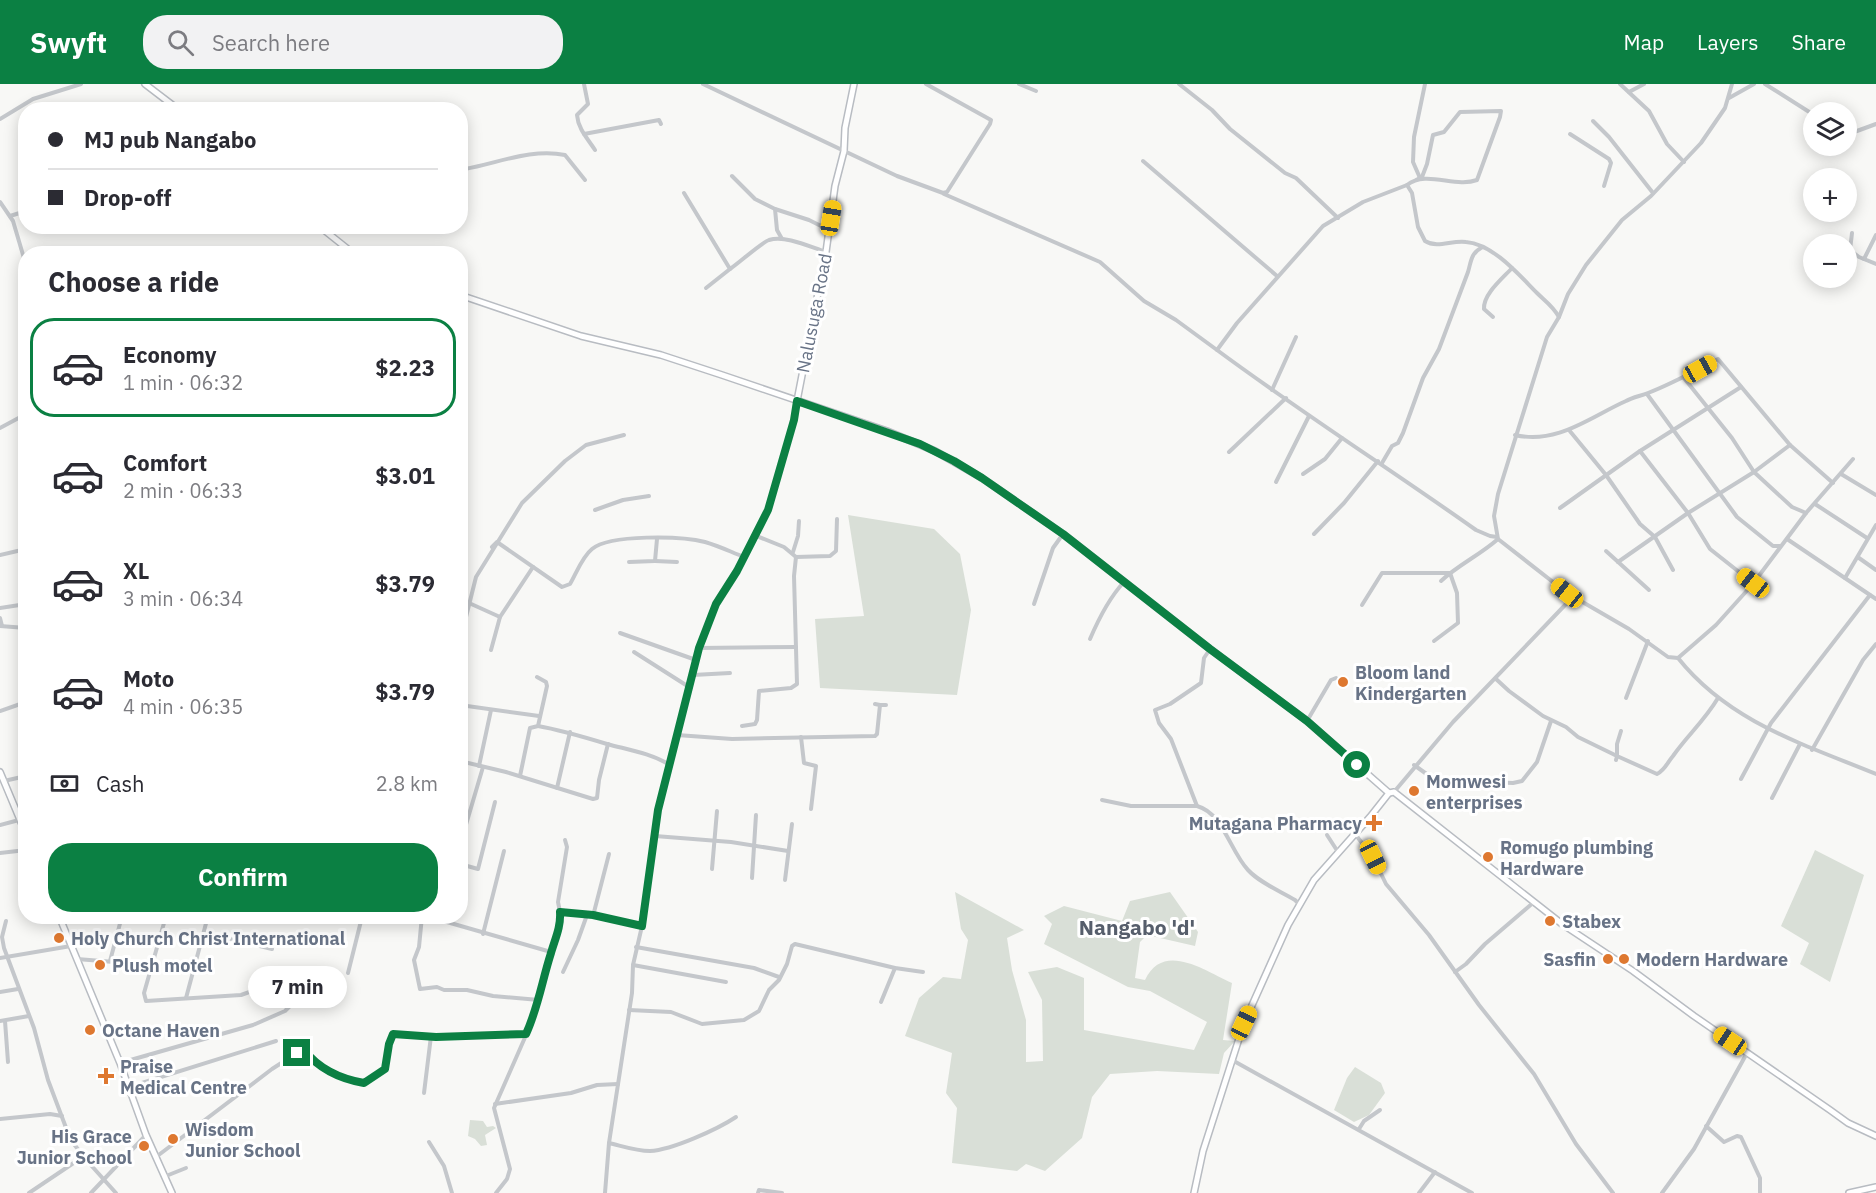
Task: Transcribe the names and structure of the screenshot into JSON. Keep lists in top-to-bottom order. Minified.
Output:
{"streets":{"street":["Nalusuga Road"]},"districts":["Nangabo 'd'"],"places":{"other":["Bloom land Kindergarten","Momwesi enterprises","Romugo plumbing Hardware","Stabex","Holy Church Christ International","Sasfin","Modern Hardware","Plush motel","Octane Haven","Wisdom Junior School","His Grace Junior School"],"health":["Mutagana Pharmacy","Praise Medical Centre"]},"page":{"header":"Swyft","search":"Search here","nav":["Map","Layers","Share"],"map_buttons":["+","−"],"banner":["MJ pub Nangabo","Drop-off"],"heading":"Choose a ride","list":[{"name":"Economy","note":"1 min · 06:32","value":"$2.23"},{"name":"Comfort","note":"2 min · 06:33","value":"$3.01"},{"name":"XL","note":"3 min · 06:34","value":"$3.79"},{"name":"Moto","note":"4 min · 06:35","value":"$3.79"}],"pay":["Cash","2.8 km"],"buttons":"Confirm","bubble":"7 min"}}
